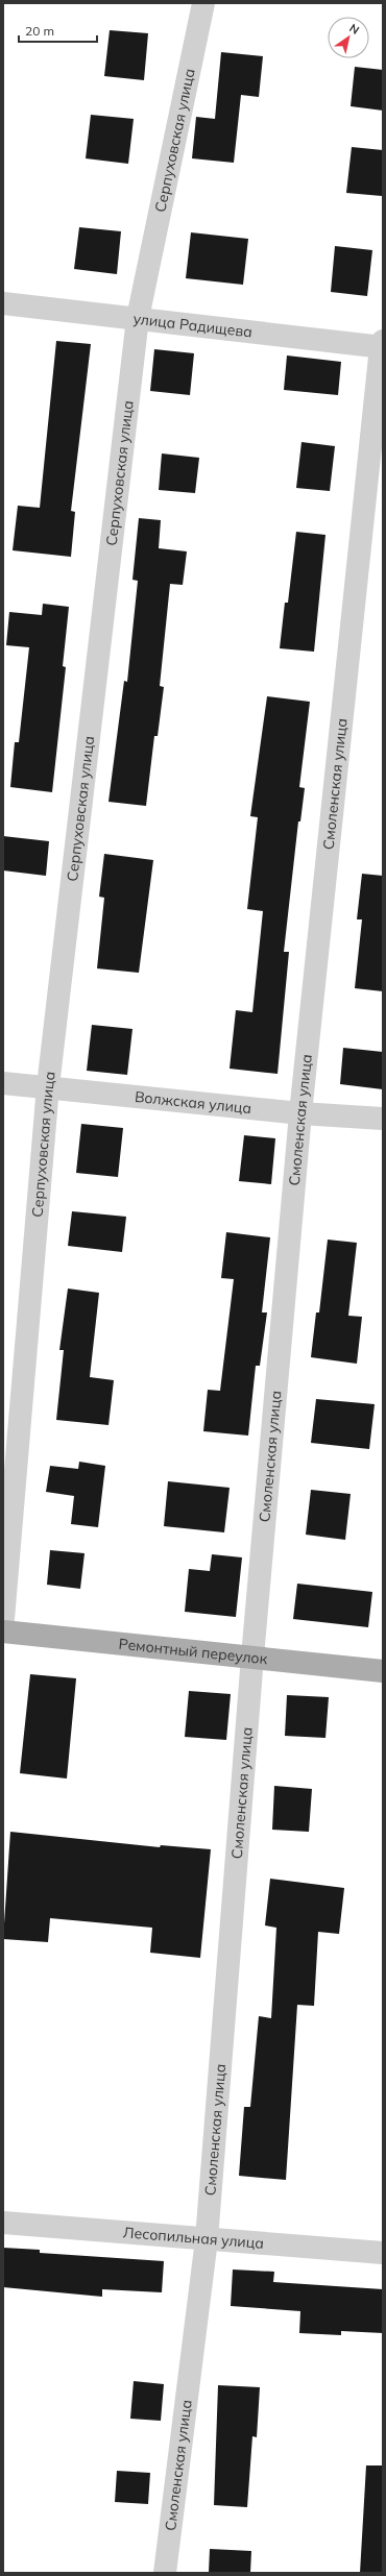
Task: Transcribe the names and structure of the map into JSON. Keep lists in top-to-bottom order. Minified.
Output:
{"streets":{"main road":["Ремонтный переулок"],"street":["Серпуховская улица","улица Радищева","Смоленская улица","Волжская улица","Лесопильная улица"]},"crossings":[["Серпуховская улица","улица Радищева"],["Серпуховская улица","Волжская улица"],["улица Радищева","Смоленская улица"],["Смоленская улица","Волжская улица"],["Смоленская улица","Ремонтный переулок"],["Смоленская улица","Лесопильная улица"]],"scale_bar":"20 m","north":"top right"}
